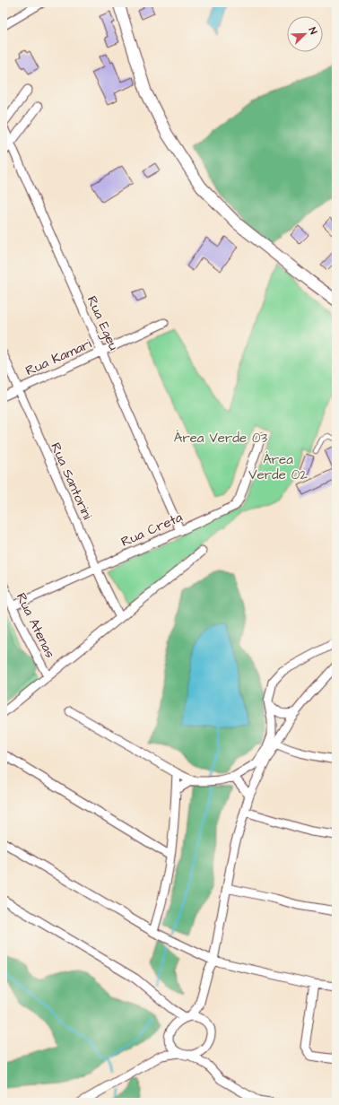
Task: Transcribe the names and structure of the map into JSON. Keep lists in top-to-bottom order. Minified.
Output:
{"streets":{"street":["Rua Egeu","Rua Kamari","Rua Santorini","Rua Creta","Rua Atenas"]},"crossings":[["Rua Egeu","Rua Kamari"],["Rua Egeu","Rua Creta"],["Rua Kamari","Rua Santorini"],["Rua Santorini","Rua Creta"],["Rua Creta","Rua Atenas"]],"parks":["Área Verde 03","Área Verde 02"],"north":"top right"}
